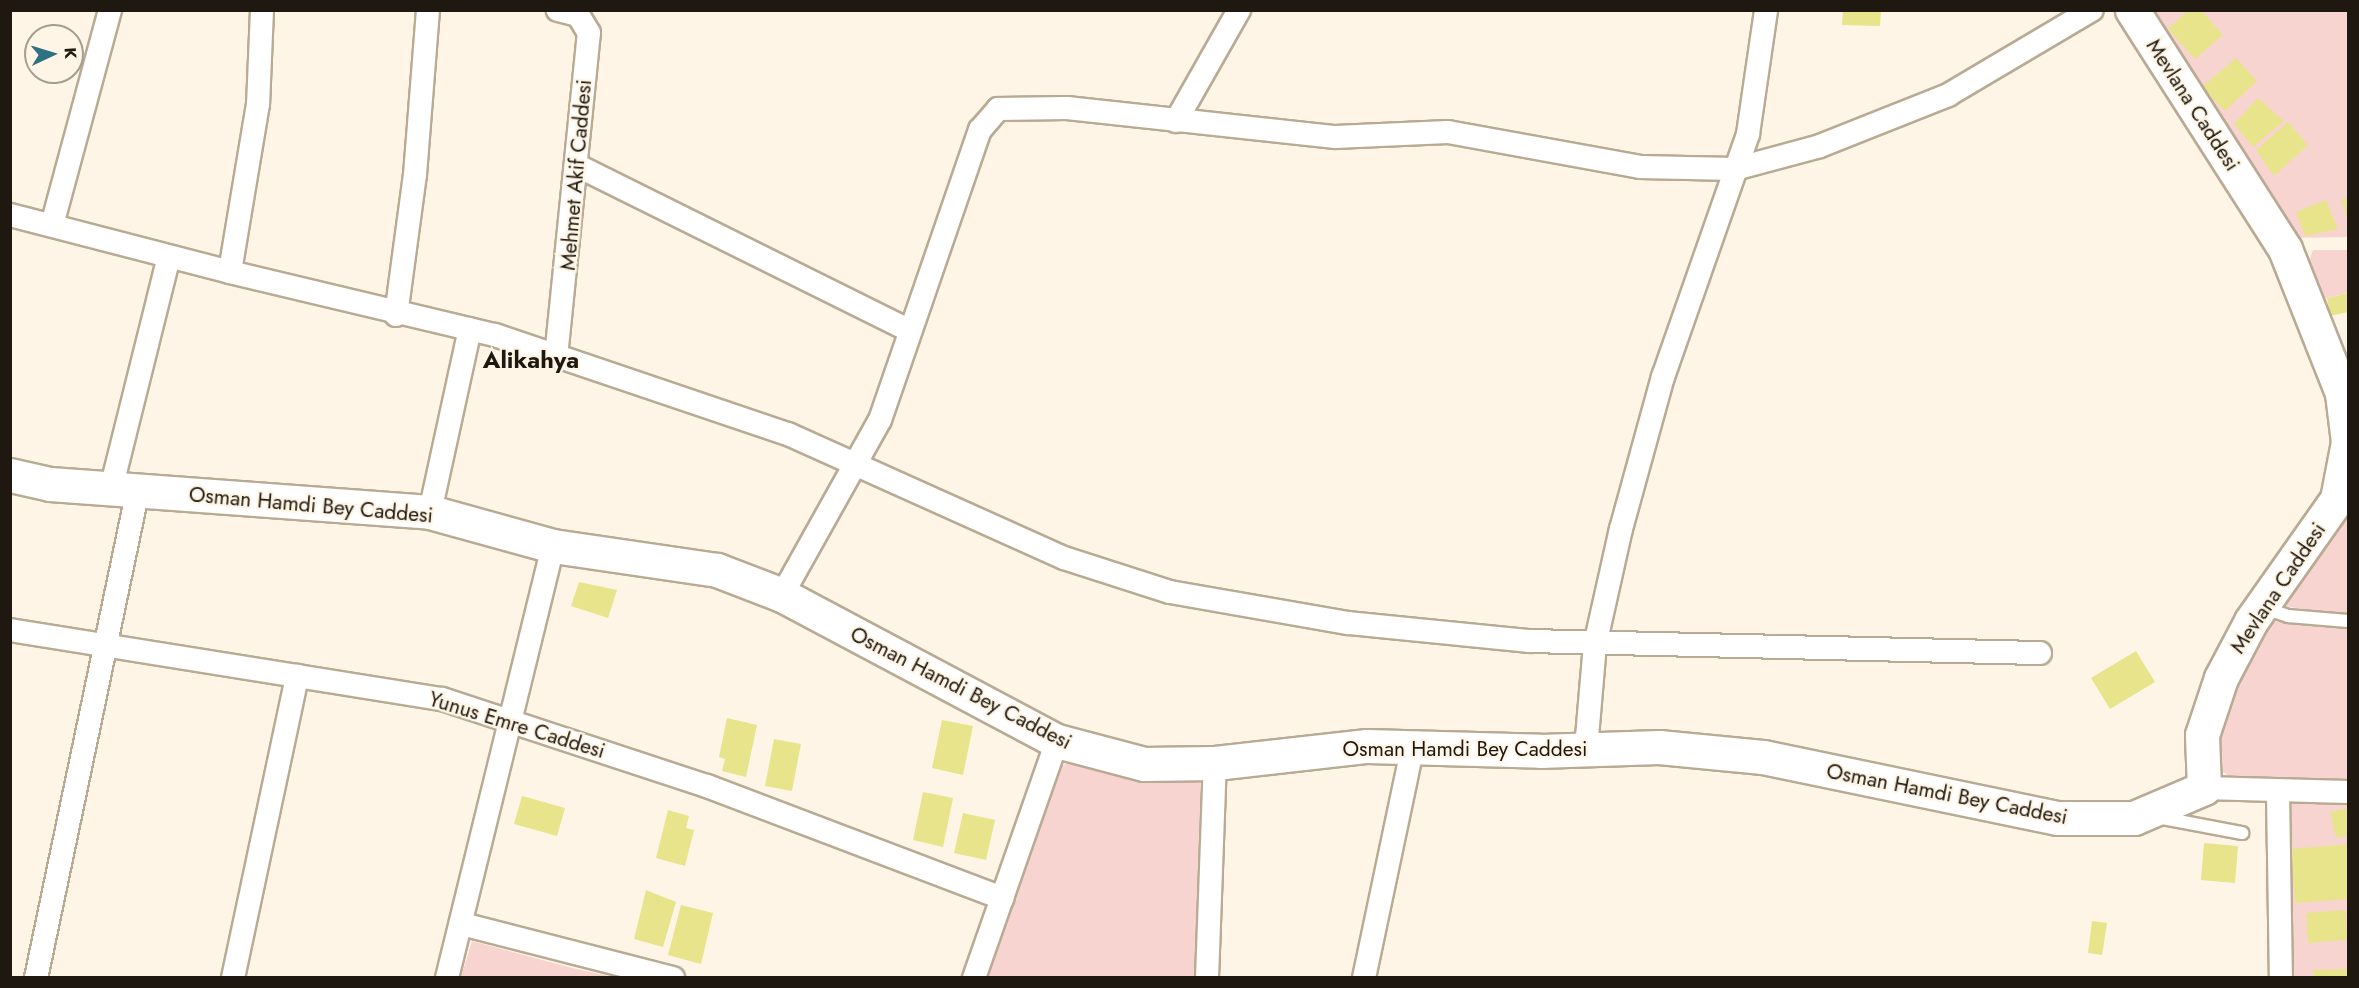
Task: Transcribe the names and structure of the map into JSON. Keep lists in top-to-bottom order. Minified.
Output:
{"streets":{"street":["Mevlana Caddesi","Mehmet Akif Caddesi","Osman Hamdi Bey Caddesi","Yunus Emre Caddesi"]},"crossings":[["Mevlana Caddesi","Osman Hamdi Bey Caddesi"]],"districts":["Alikahya"],"north":"right"}
